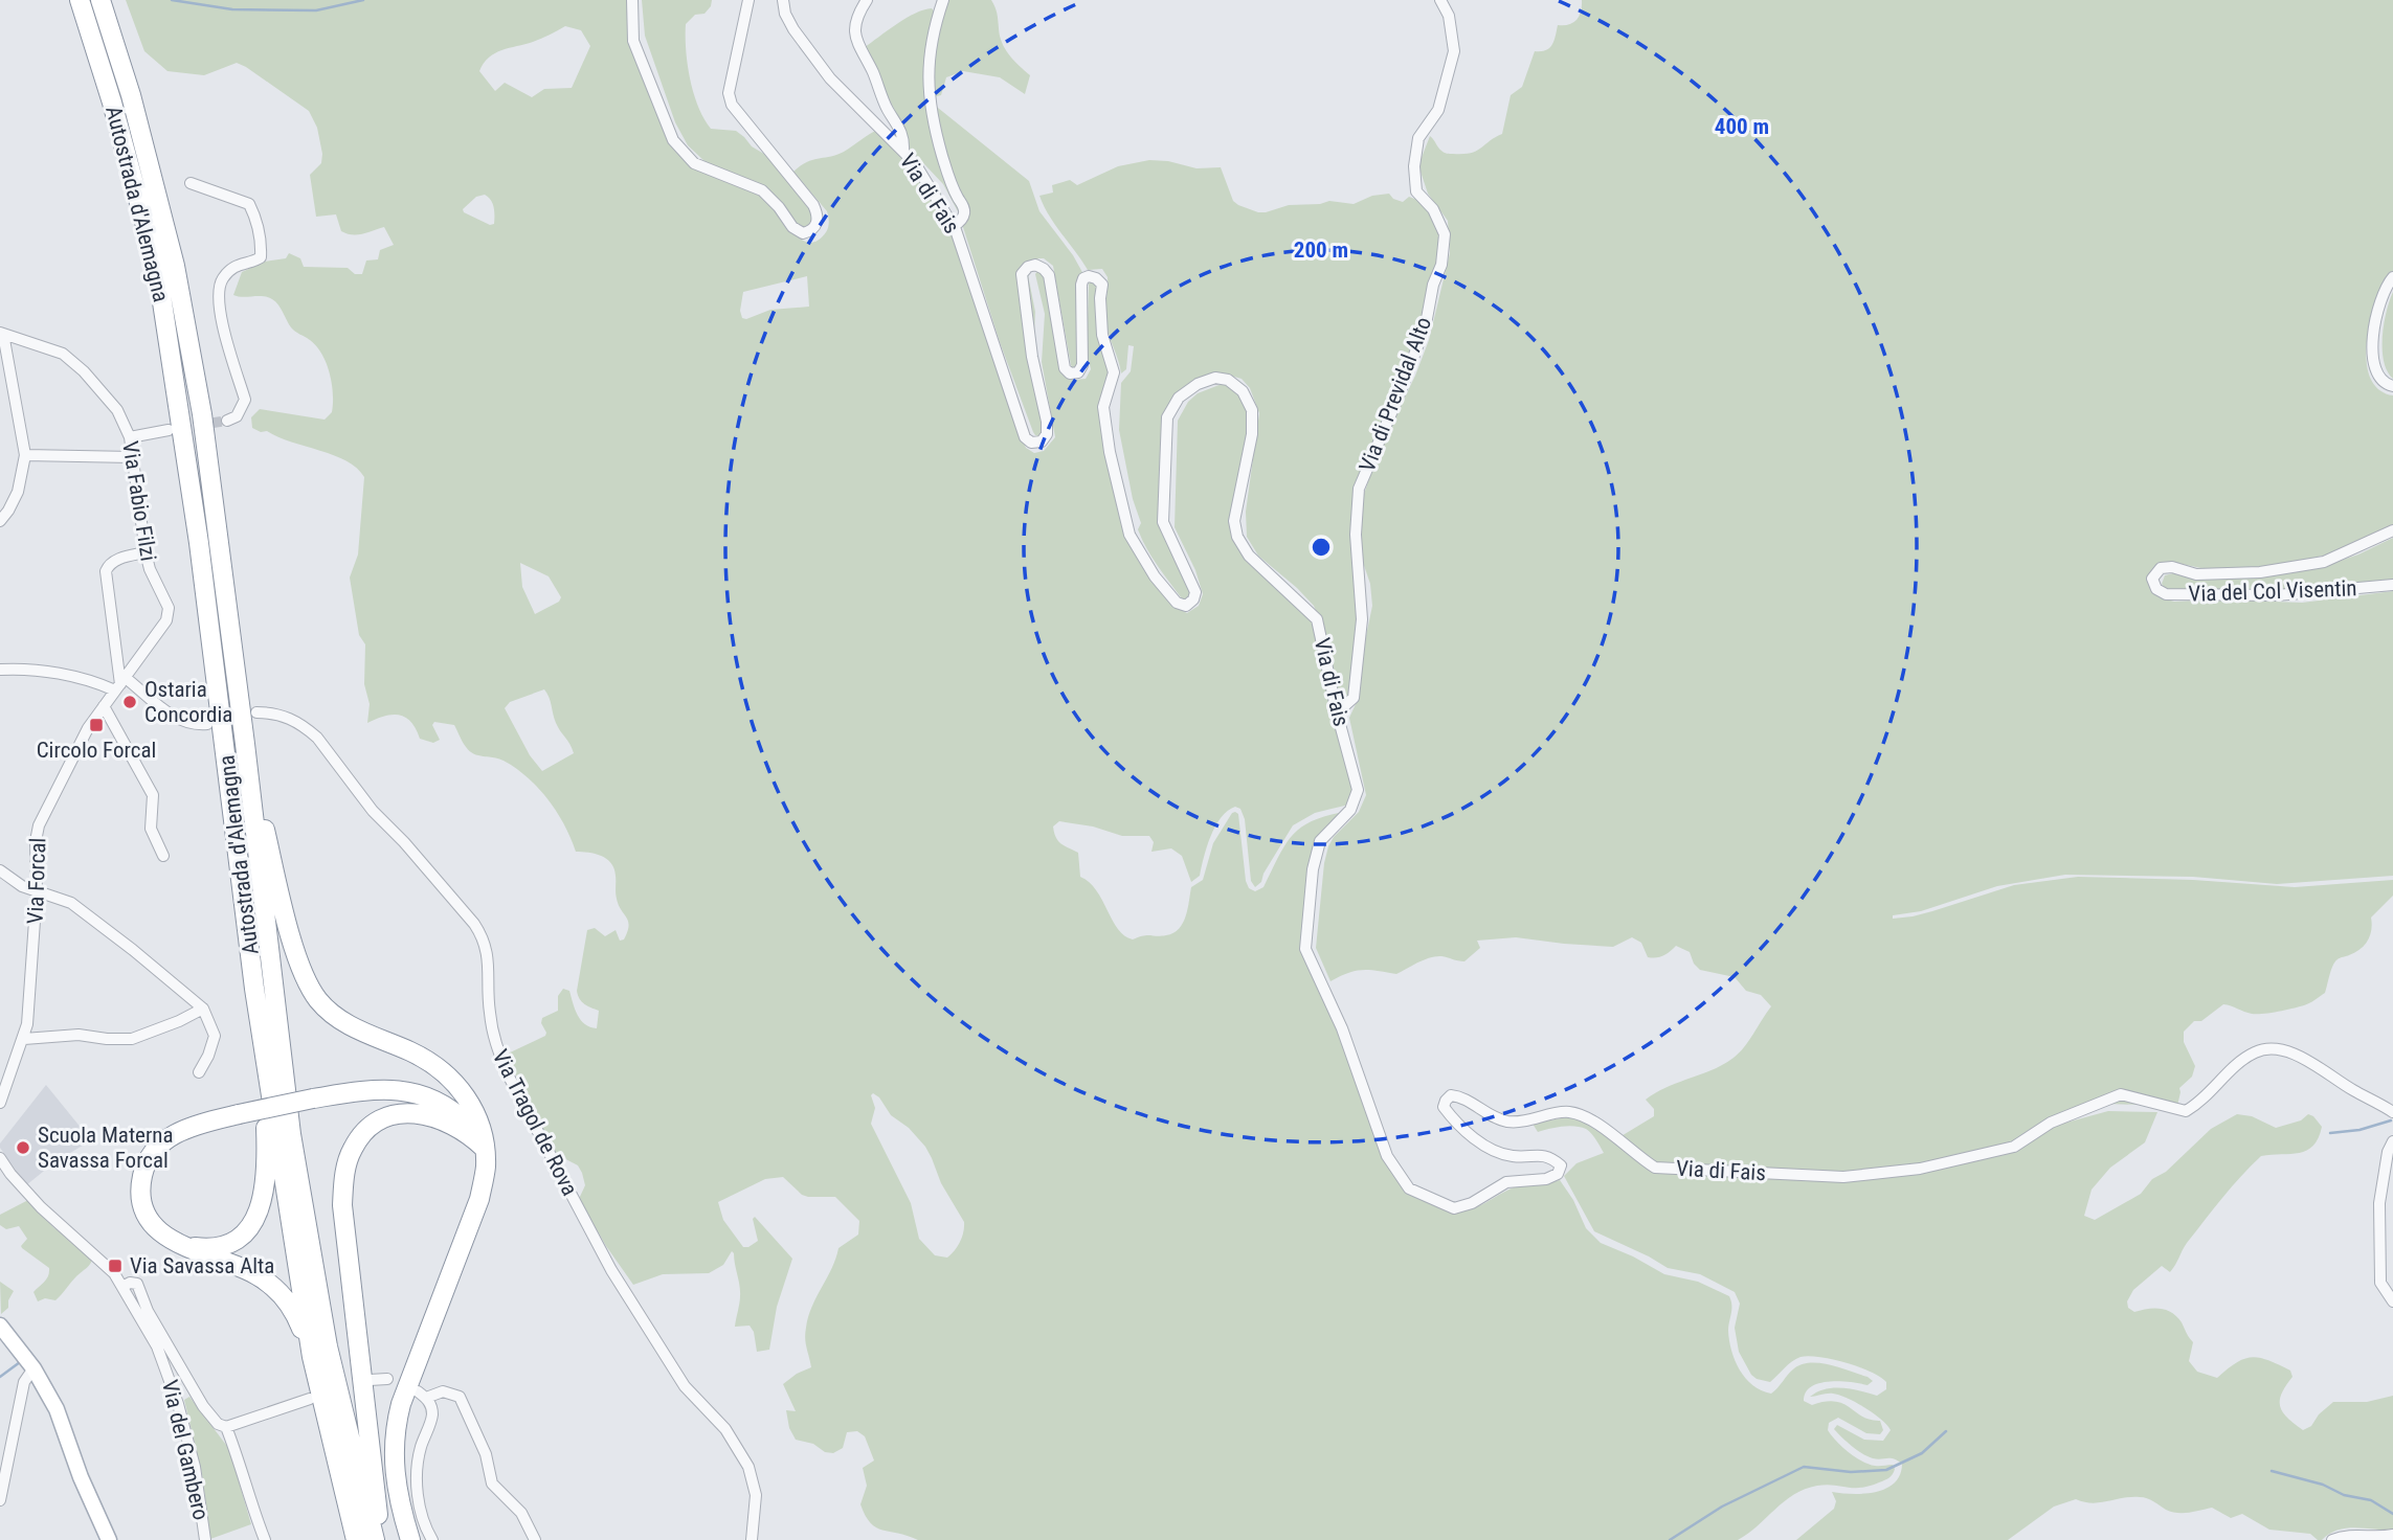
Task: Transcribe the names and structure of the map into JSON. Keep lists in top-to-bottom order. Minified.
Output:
{"streets":{"highway":["Autostrada d'Alemagna"],"street":["Via di Fais","Via di Previdal Alto","Via Fabio Filzi","Via del Col Visentin","Via Forcal","Via Tragol de Rova","Via del Gambero"]},"crossings":[["Via di Fais","Via di Previdal Alto"],["Via Fabio Filzi","Via Forcal"]],"places":{"other":["Ostaria Concordia","Scuola Materna Savassa Forcal"],"transit":["Circolo Forcal","Via Savassa Alta"]},"rings":["400 m","200 m"]}
